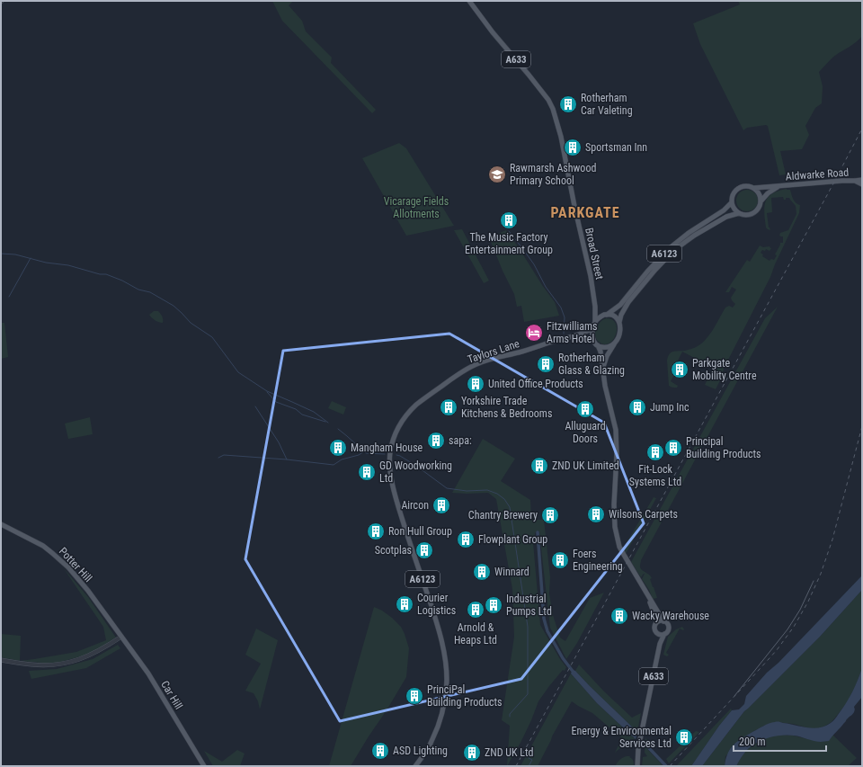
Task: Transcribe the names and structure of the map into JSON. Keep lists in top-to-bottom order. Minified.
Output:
{"streets":{"main road":["A633","Aldwarke Road","Broad Street","A6123","Taylors Lane","Potter Hill","Car Hill"]},"crossings":[["A633","Broad Street"],["A633","A6123"],["A633","Taylors Lane"],["Aldwarke Road","A6123"],["Broad Street","A6123"],["Broad Street","Taylors Lane"],["A6123","Taylors Lane"],["Potter Hill","Car Hill"]],"districts":["PARKGATE"],"parks":["Vicarage Fields Allotments"],"places":{"building":["Rotherham Car Valeting","Sportsman Inn","The Music Factory Entertainment Group","Rotherham Glass & Glazing","Parkgate Mobility Centre","United Office Products","Yorkshire Trade Kitchens & Bedrooms","Jump Inc","Alluguard Doors","sapa:","Mangham House","Principal Building Products","Fit-Lock Systems Ltd","ZND UK Limited","GD Woodworking Ltd","Aircon","Wilsons Carpets","Chantry Brewery","Ron Hull Group","Flowplant Group","Scotplas","Foers Engineering","Winnard","Courier Logistics","Industrial Pumps Ltd","Arnold & Heaps Ltd","Wacky Warehouse","PrinciPal Building Products","Energy & Environmental Services Ltd","ASD Lighting","ZND UK Ltd"],"school or university":["Rawmarsh Ashwood Primary School"],"hotel":["Fitzwilliams Arms Hotel"]},"scale_bar":"200 m"}
